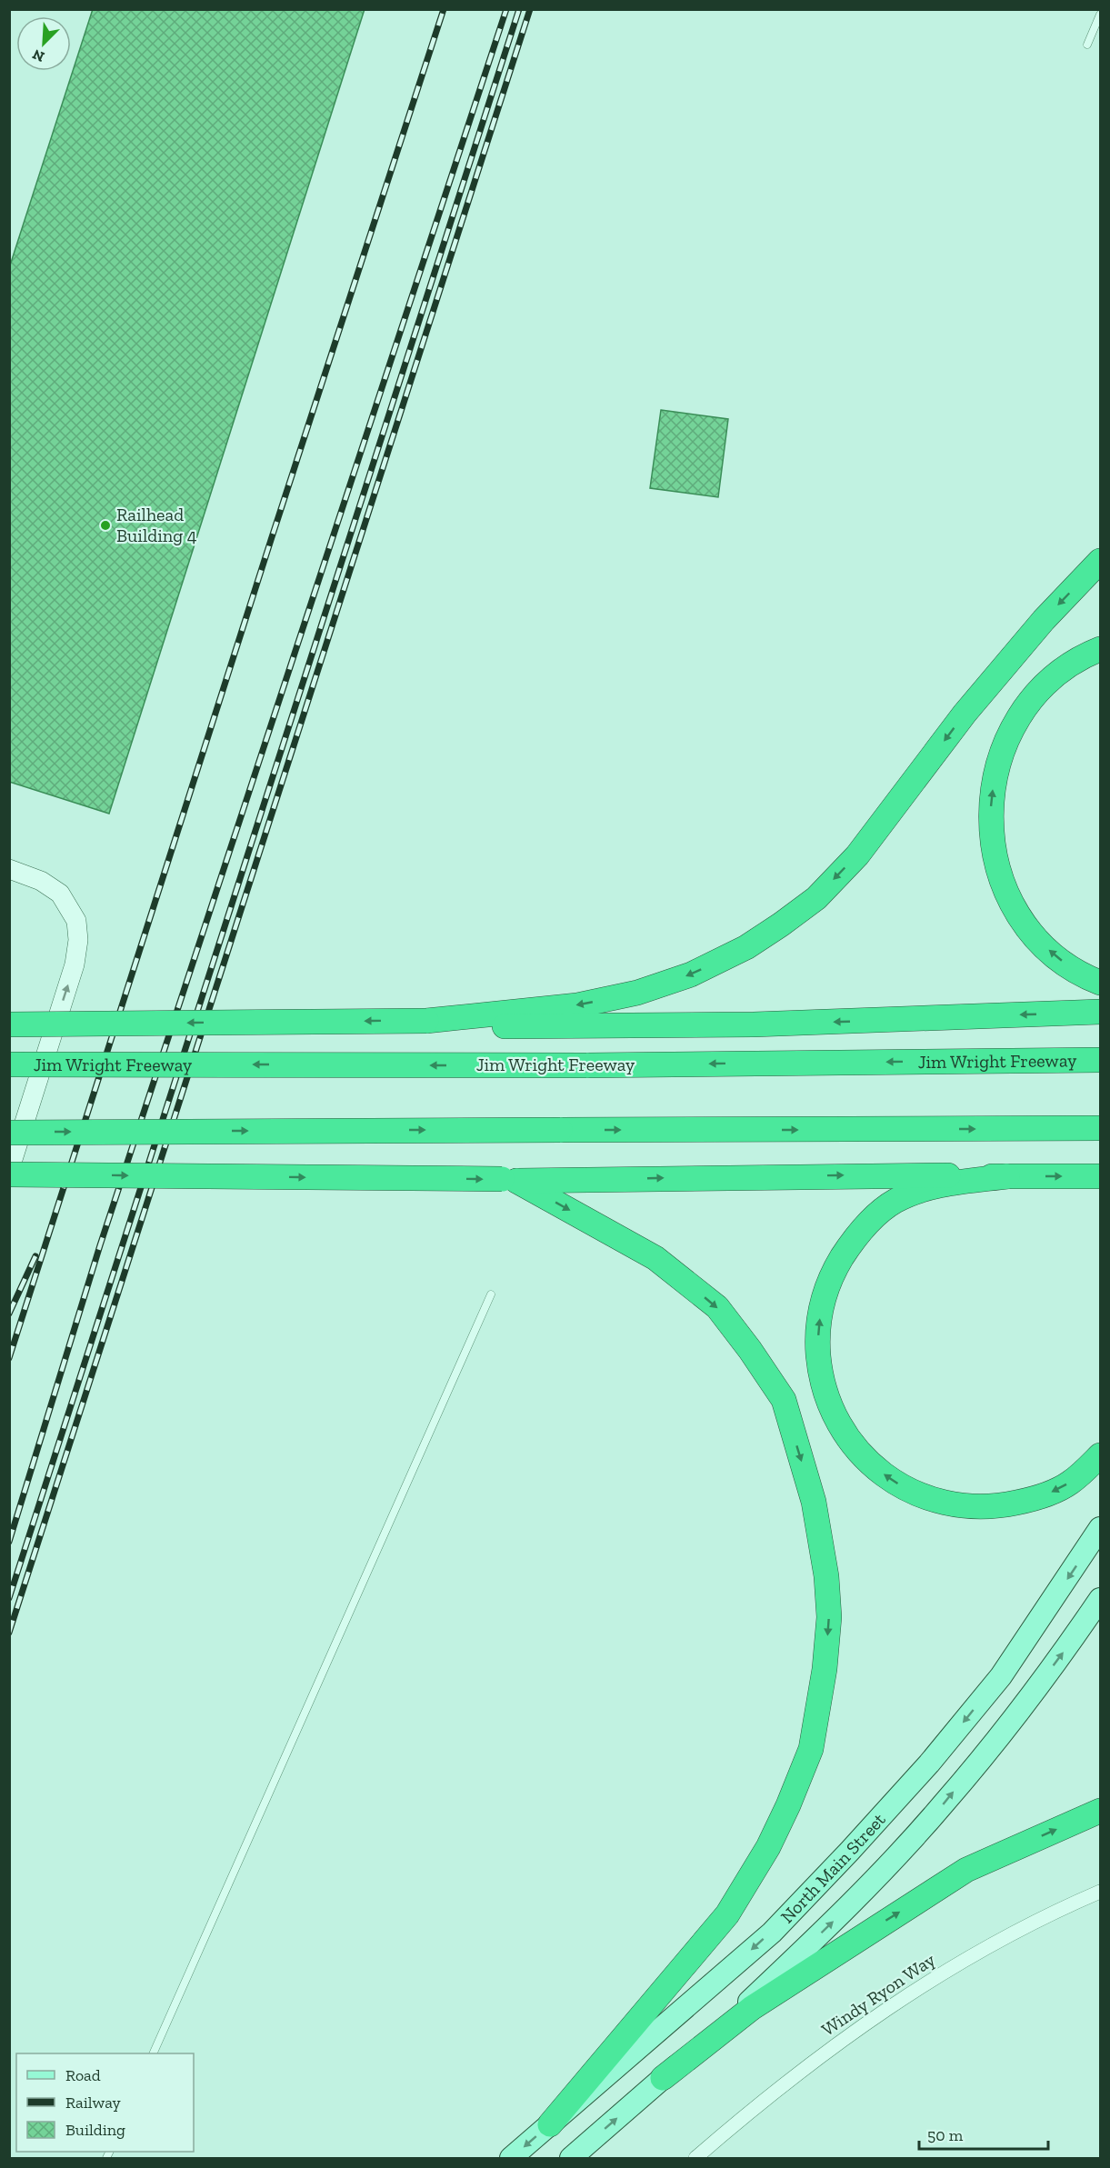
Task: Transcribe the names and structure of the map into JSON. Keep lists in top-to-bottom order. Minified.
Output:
{"streets":{"highway":["Jim Wright Freeway"],"main road":["North Main Street"],"street":["Windy Ryon Way"]},"places":["Railhead Building 4"],"legend":["Road","Railway","Building"],"scale_bar":"50 m","north":"bottom left"}
